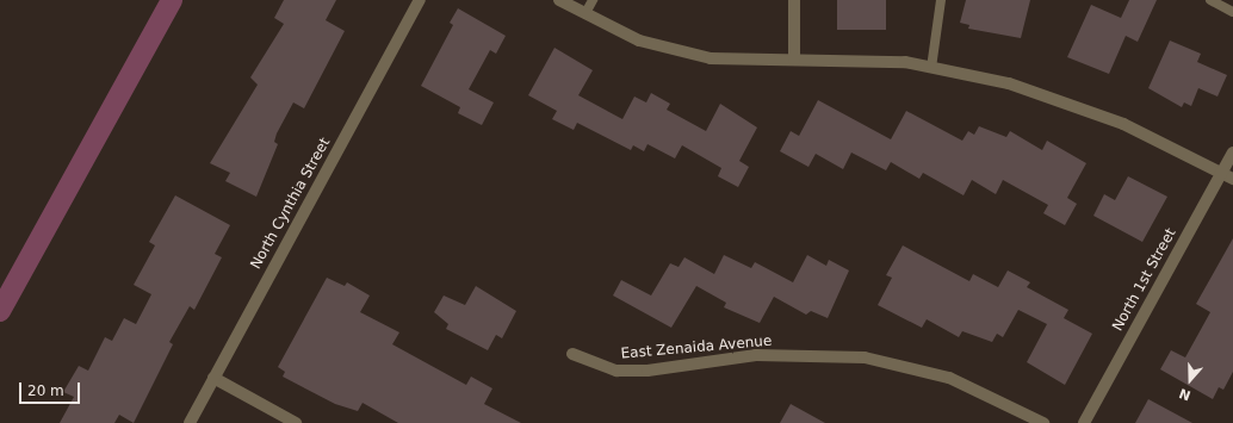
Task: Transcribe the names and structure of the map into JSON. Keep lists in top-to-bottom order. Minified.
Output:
{"streets":{"street":["North Cynthia Street","North 1st Street","East Zenaida Avenue"]},"scale_bar":"20 m","north":"bottom"}
